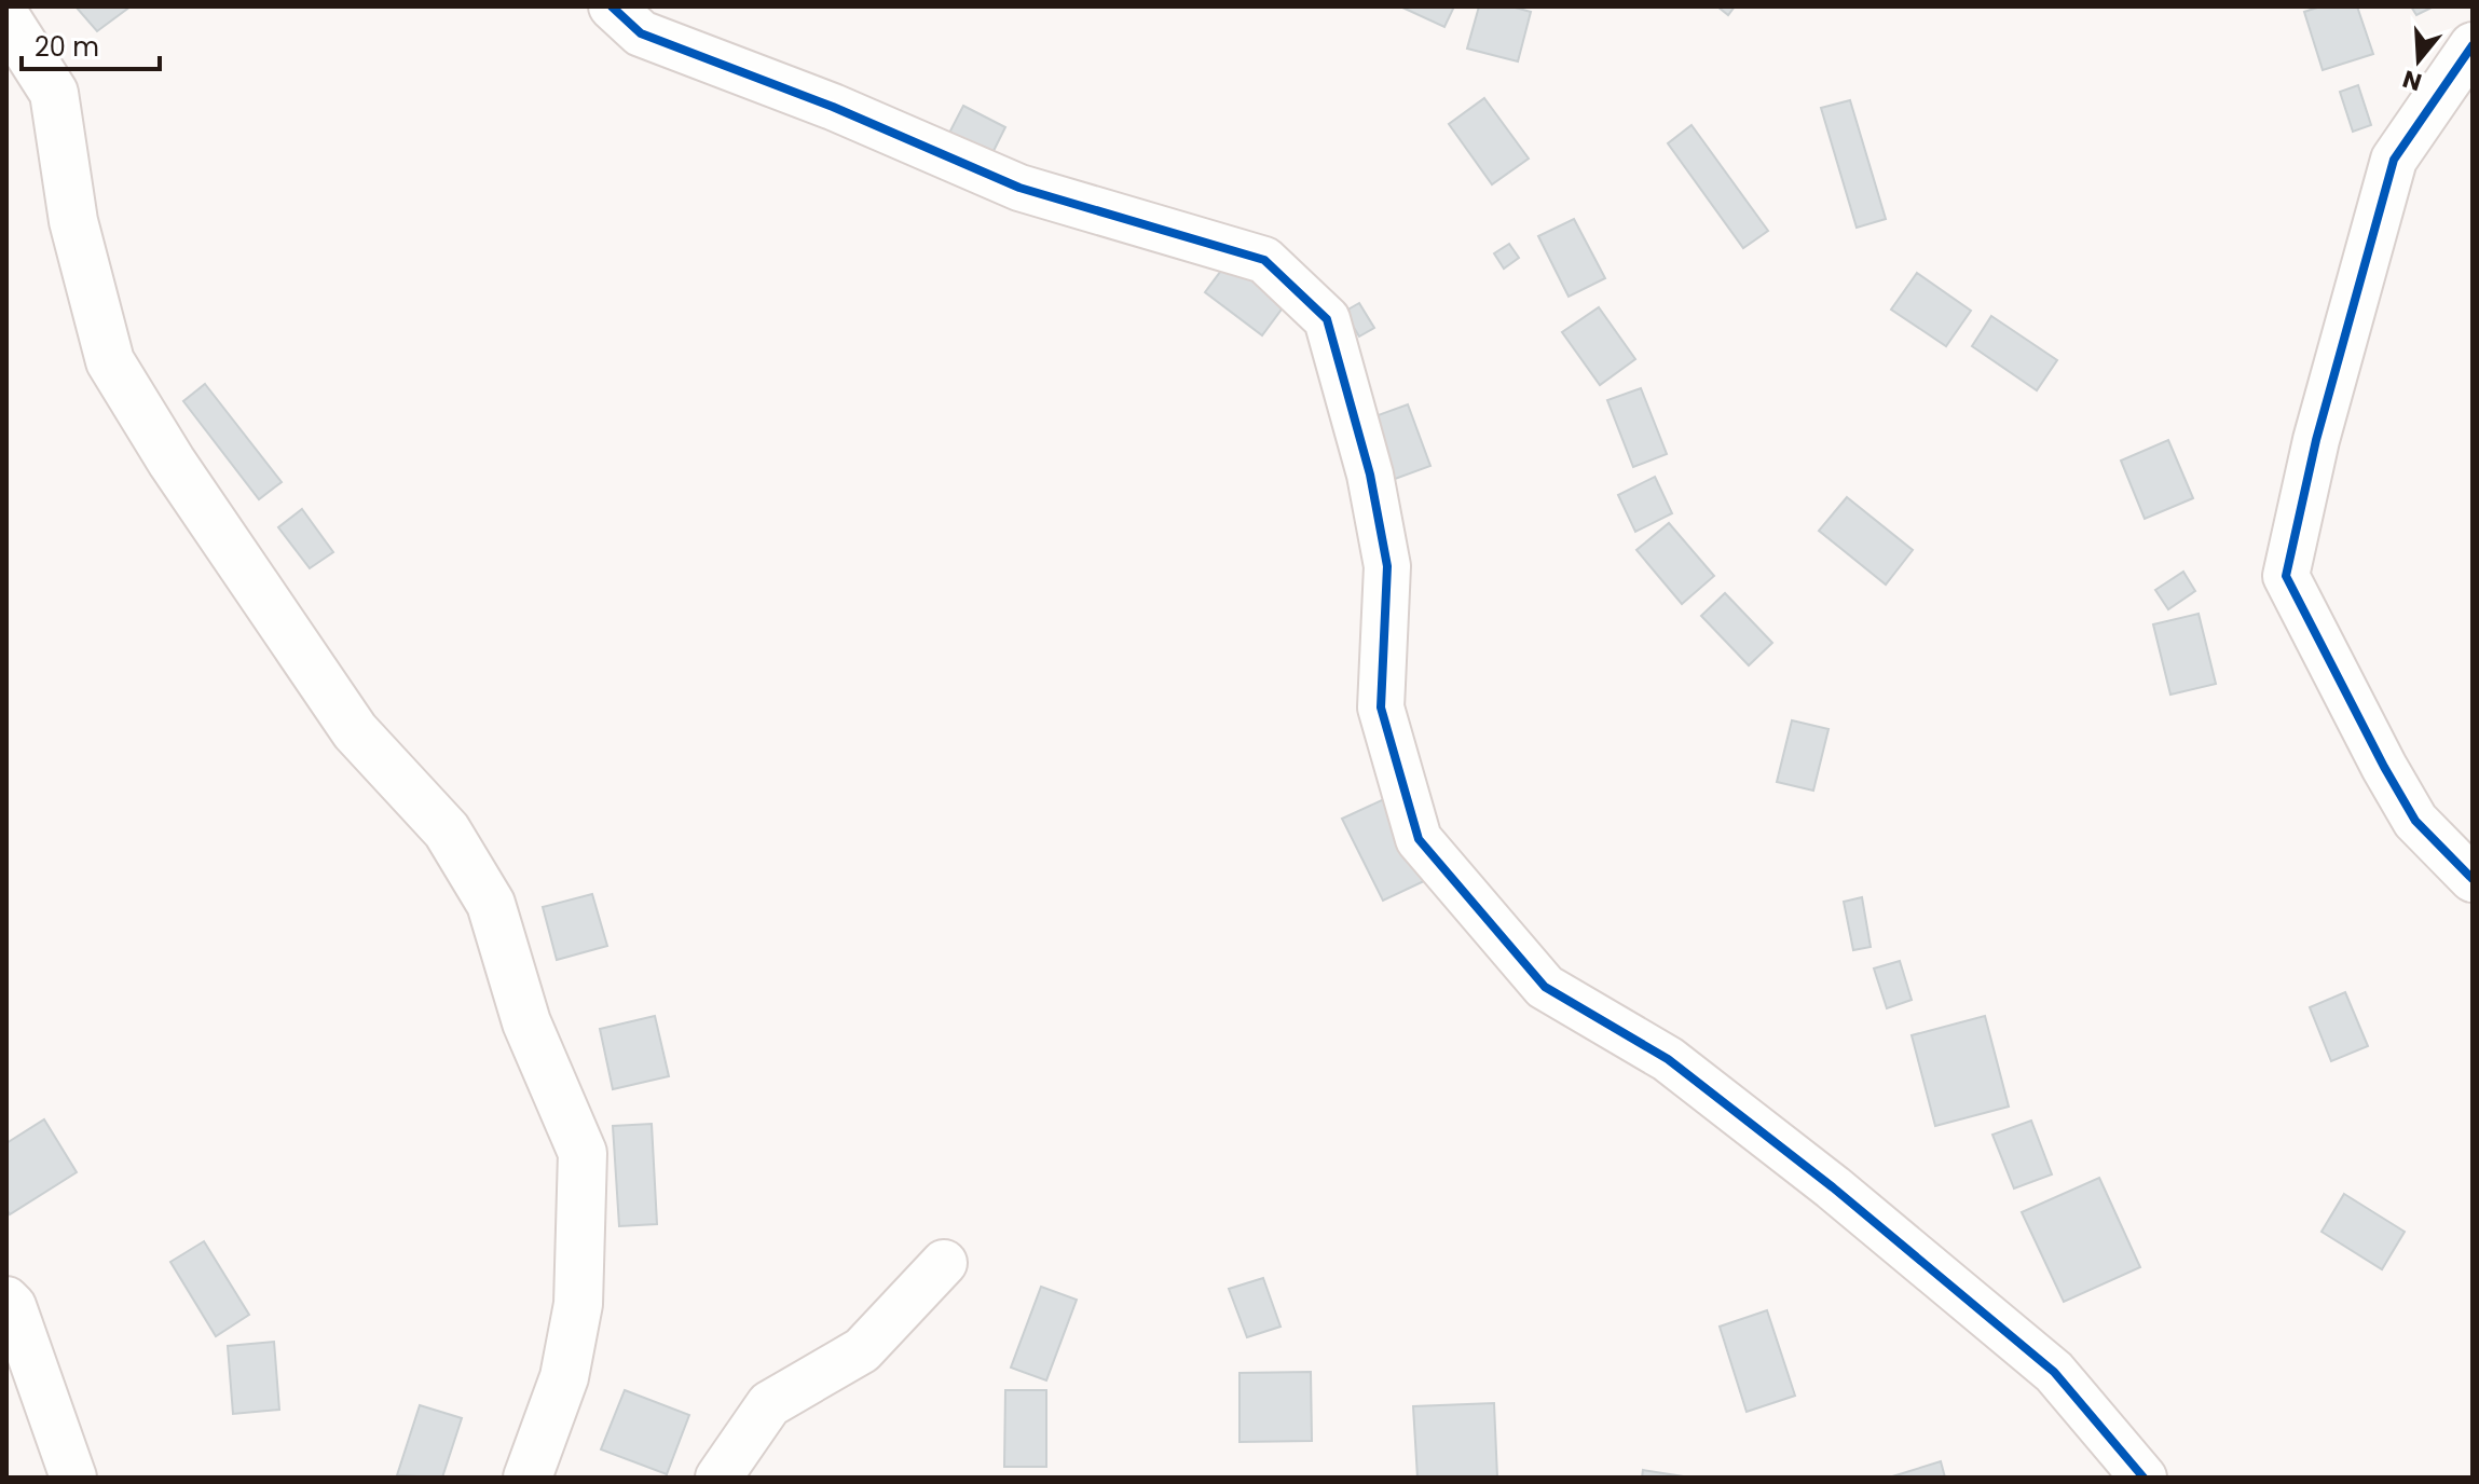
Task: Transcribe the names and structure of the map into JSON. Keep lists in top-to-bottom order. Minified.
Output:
{"scale_bar":"20 m","north":"bottom"}
